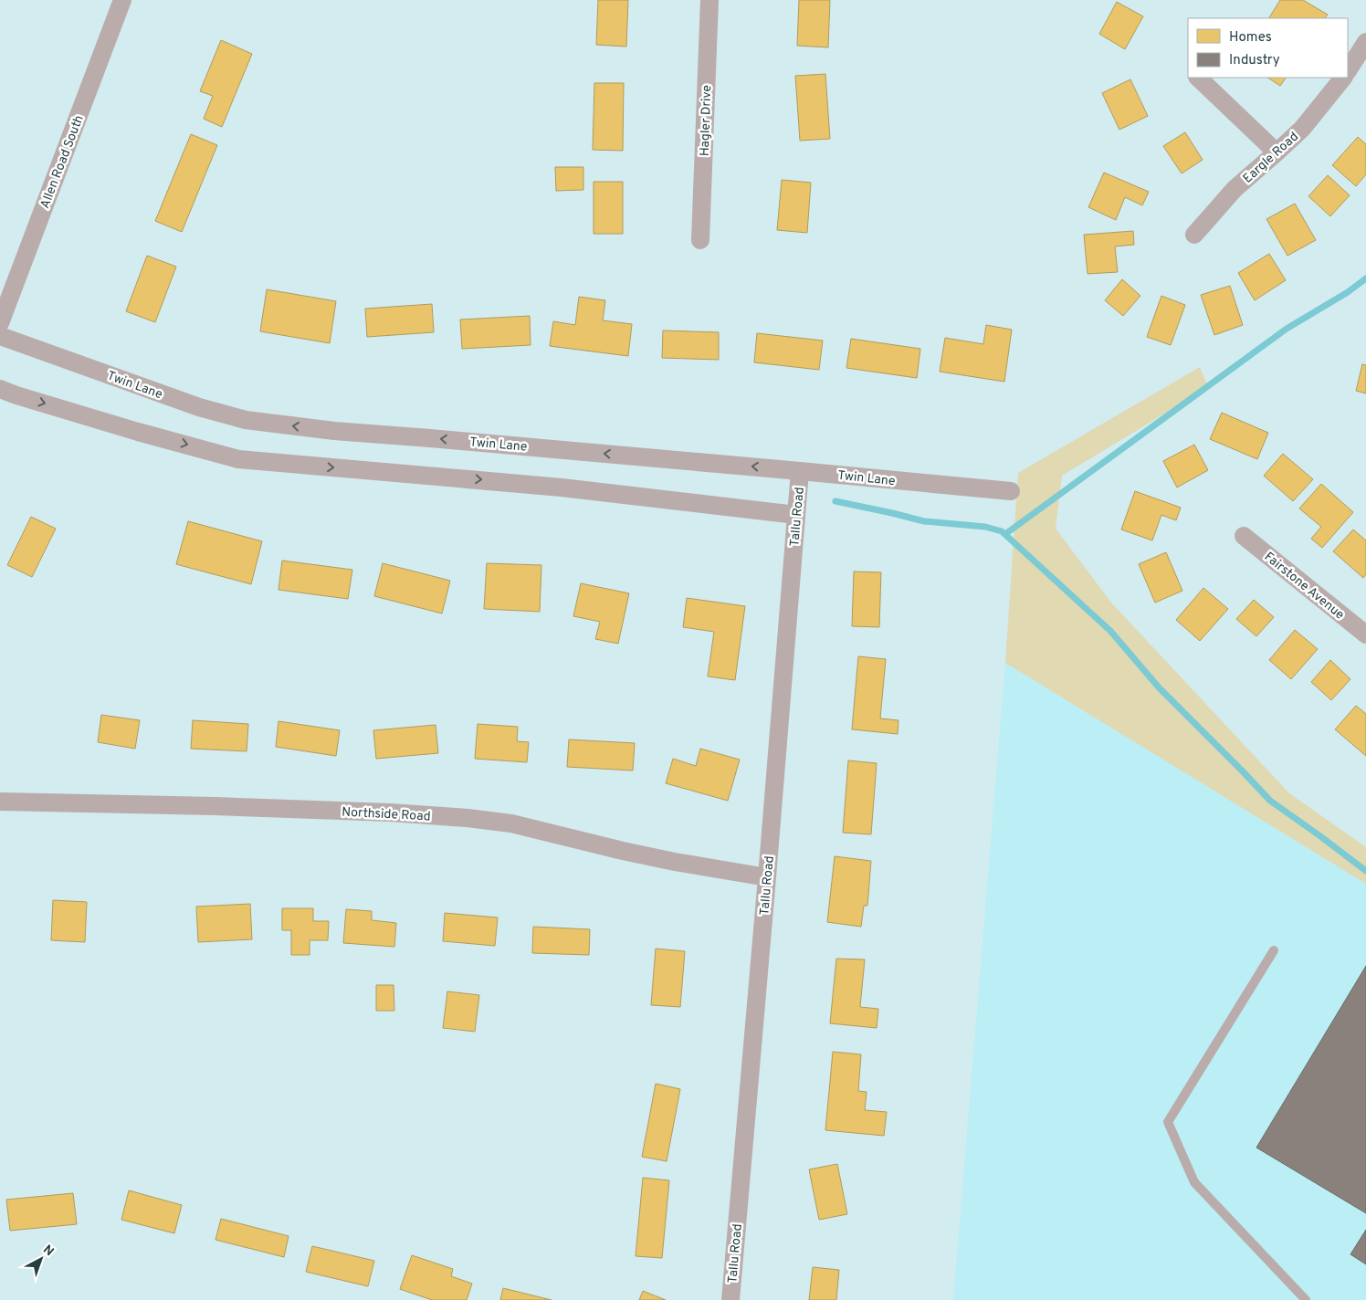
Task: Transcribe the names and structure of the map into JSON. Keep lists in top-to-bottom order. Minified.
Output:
{"streets":{"street":["Hagler Drive","Eargle Road","Allen Road South","Twin Lane","Tallu Road","Fairstone Avenue","Northside Road"]},"crossings":[["Twin Lane","Tallu Road"],["Tallu Road","Northside Road"]],"legend":["Homes","Industry"],"north":"top right"}
